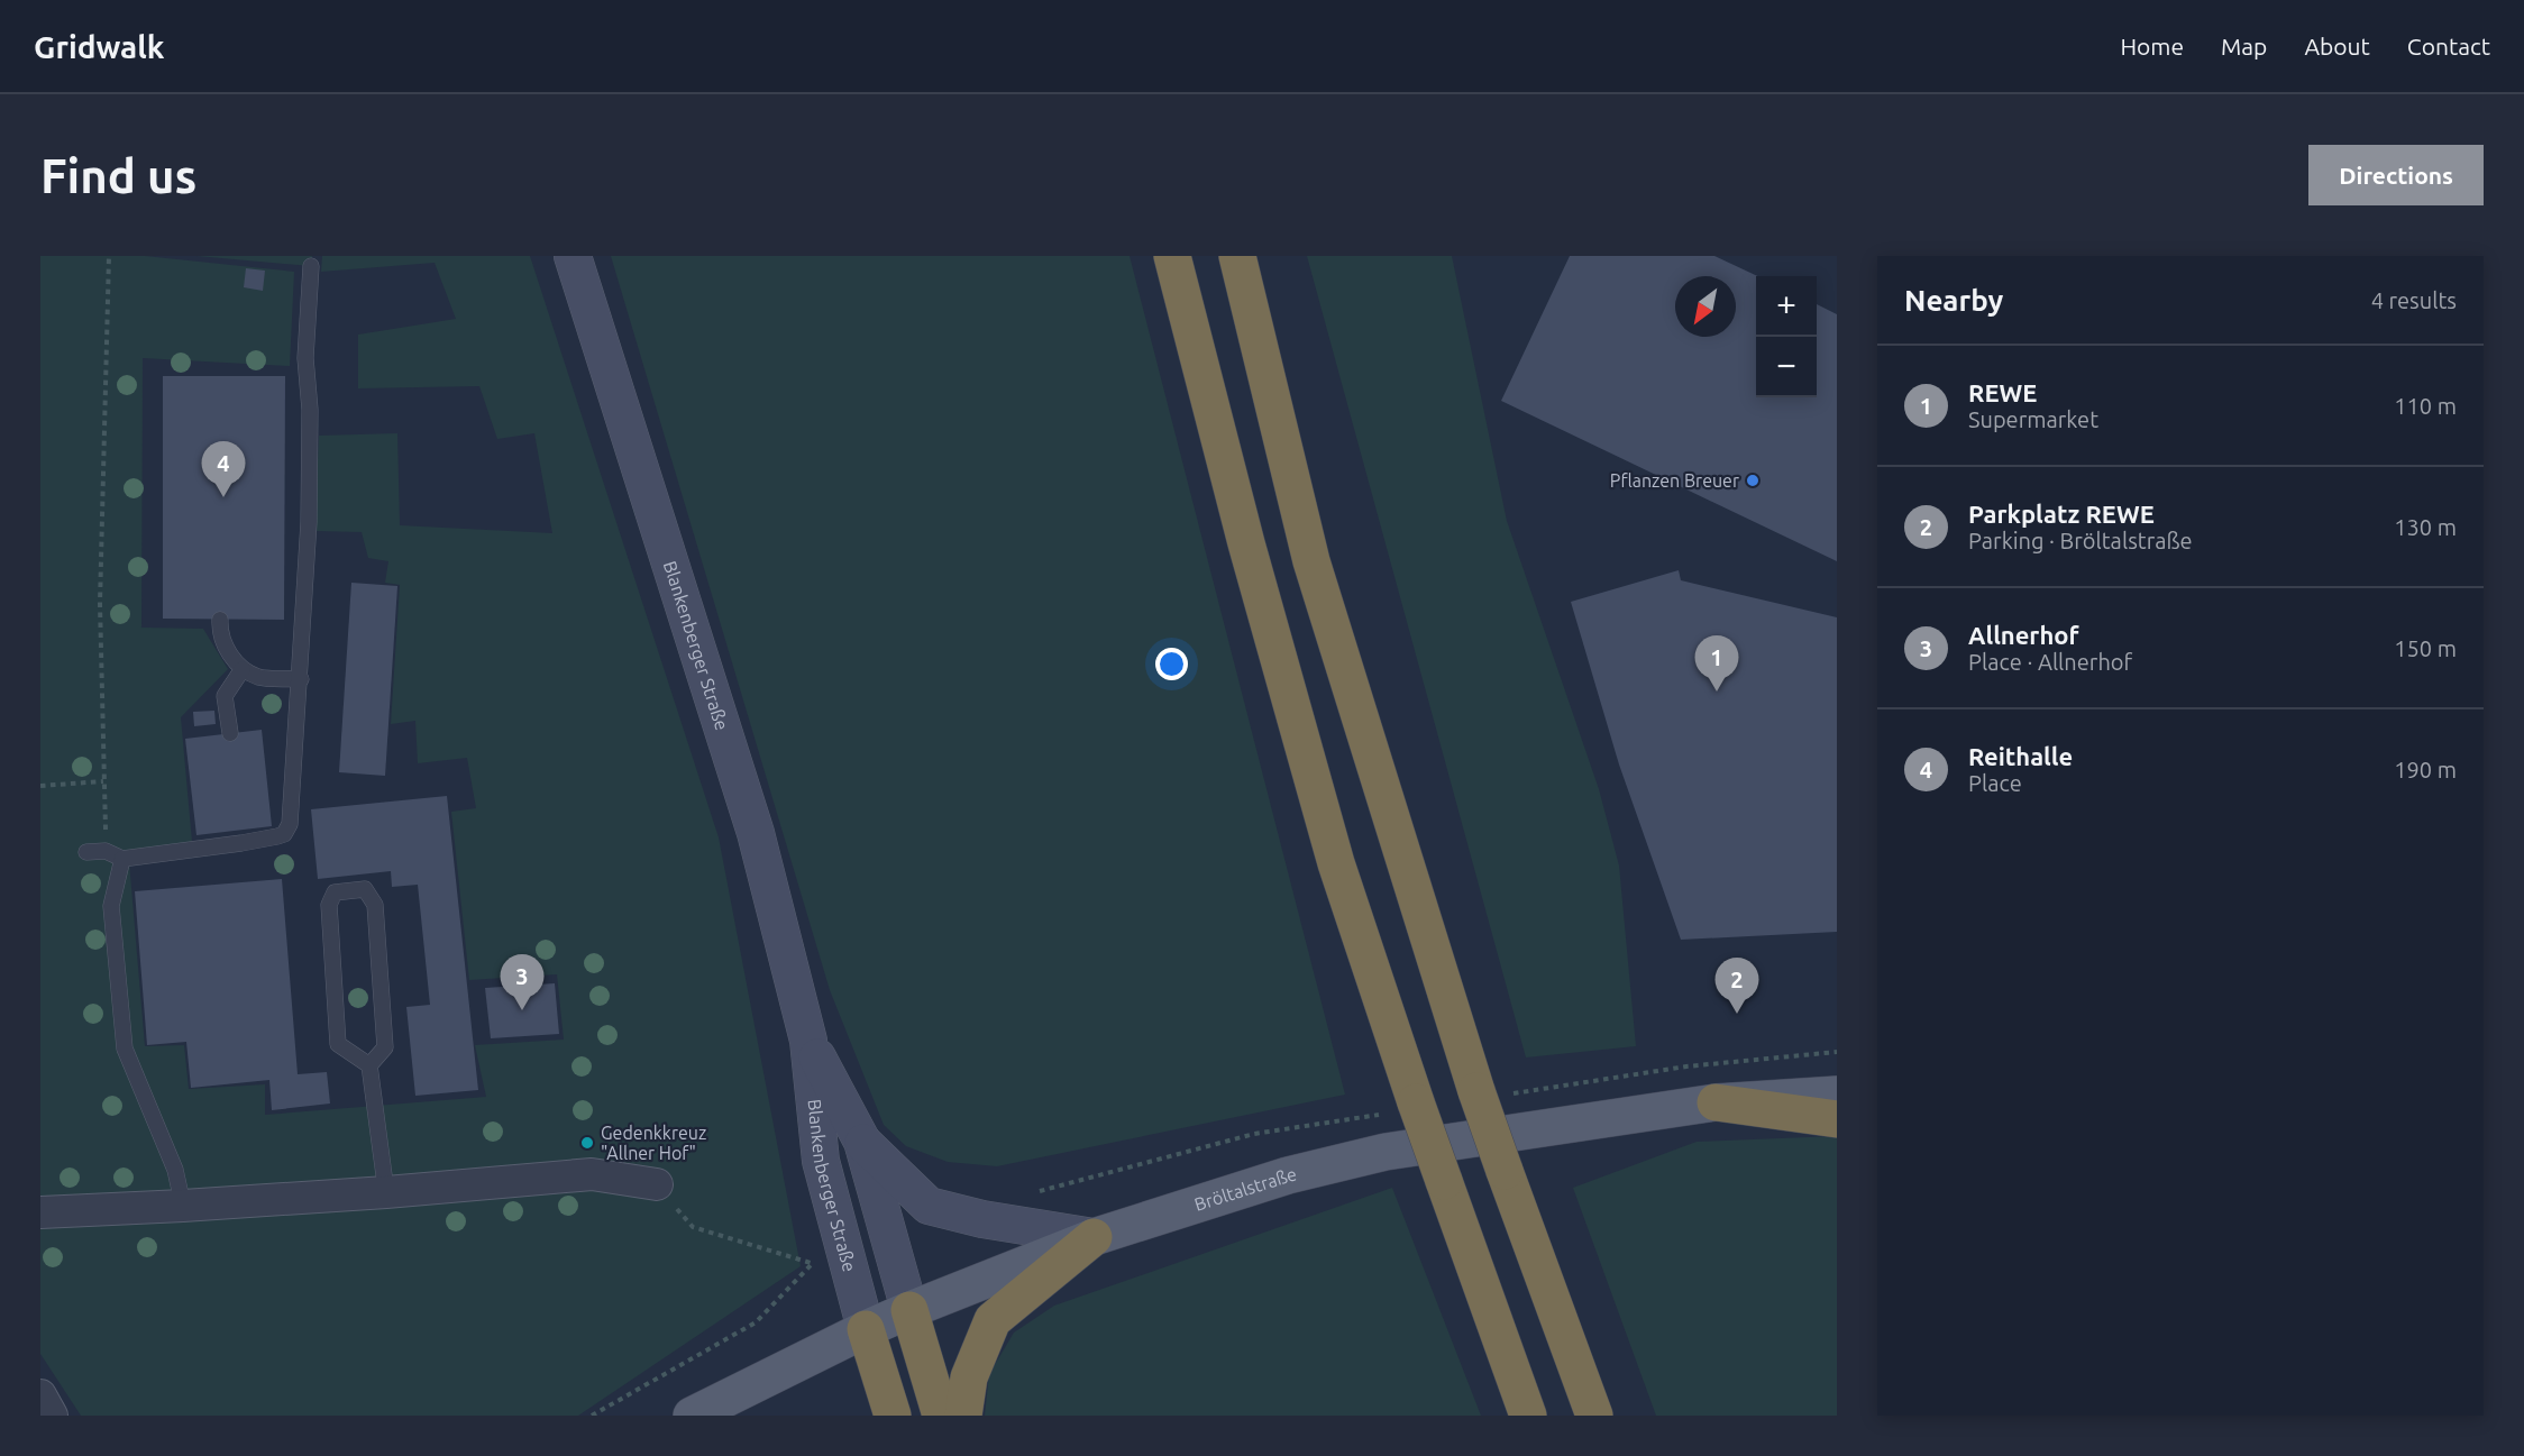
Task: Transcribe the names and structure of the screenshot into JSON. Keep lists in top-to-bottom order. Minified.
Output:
{"streets":{"main road":["Bröltalstraße"],"street":["Blankenberger Straße"]},"crossings":[["Blankenberger Straße","Bröltalstraße"]],"places":["Pflanzen Breuer","Gedenkkreuz \"Allner Hof\""],"north":"bottom left","page":{"header":"Gridwalk","nav":["Home","Map","About","Contact"],"buttons":"Directions","title":"Find us","heading":["Nearby","4 results"],"map_buttons":["+","−"],"list":[{"mark":"1","name":"REWE","note":"Supermarket","value":"110 m"},{"mark":"2","name":"Parkplatz REWE","note":"Parking · Bröltalstraße","value":"130 m"},{"mark":"3","name":"Allnerhof","note":"Place · Allnerhof","value":"150 m"},{"mark":"4","name":"Reithalle","note":"Place","value":"190 m"}],"pins":["4","1","3","2"]}}
